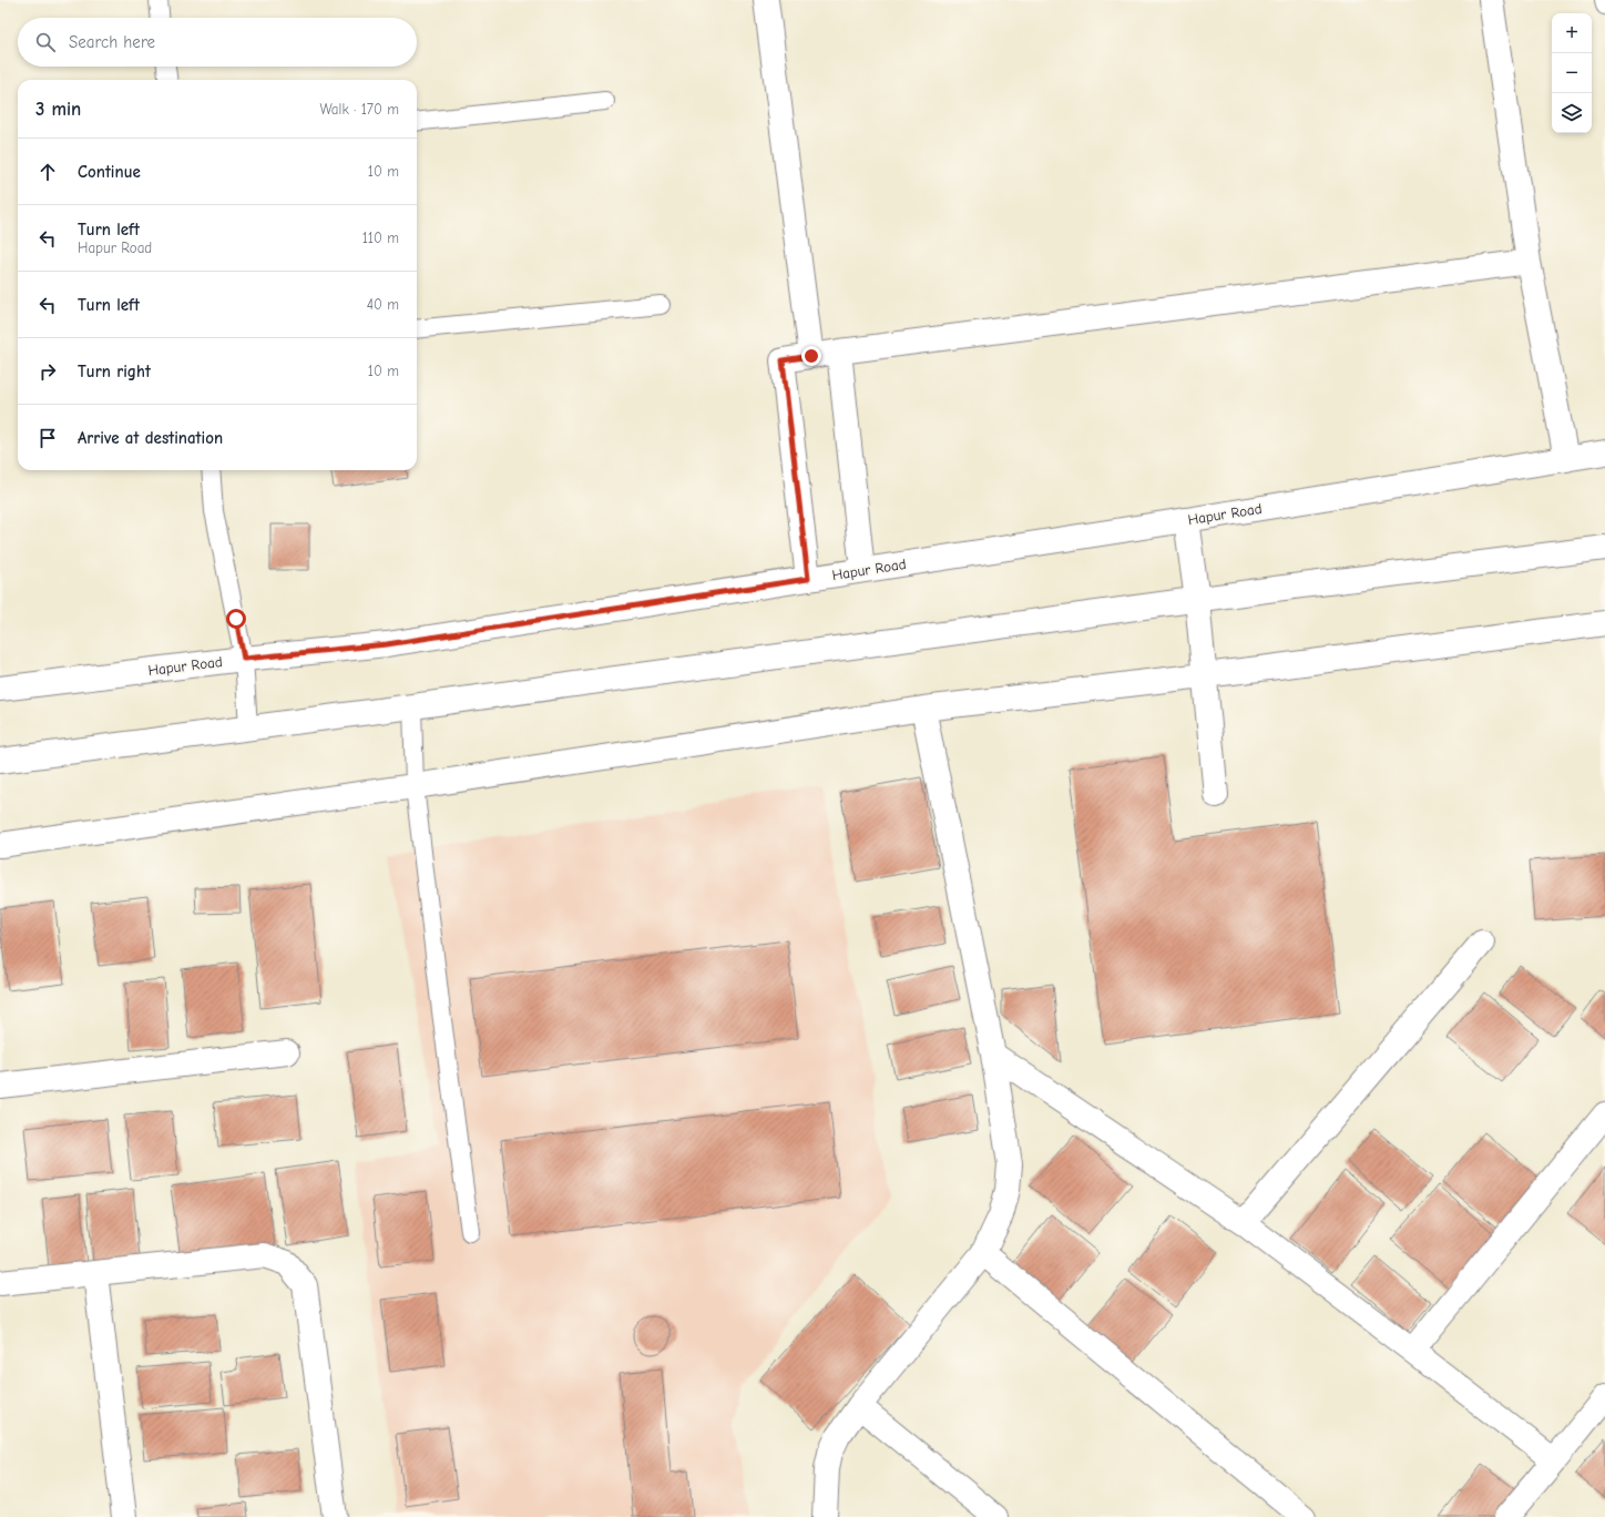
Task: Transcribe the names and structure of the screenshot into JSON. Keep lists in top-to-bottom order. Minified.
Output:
{"streets":{"street":["Hapur Road"]},"page":{"map_buttons":["+","−"],"search":"Search here","heading":["3 min","Walk · 170 m"],"list":[["Continue","10 m"],["Turn left","Hapur Road","110 m"],["Turn left","40 m"],["Turn right","10 m"],"Arrive at destination"]}}
